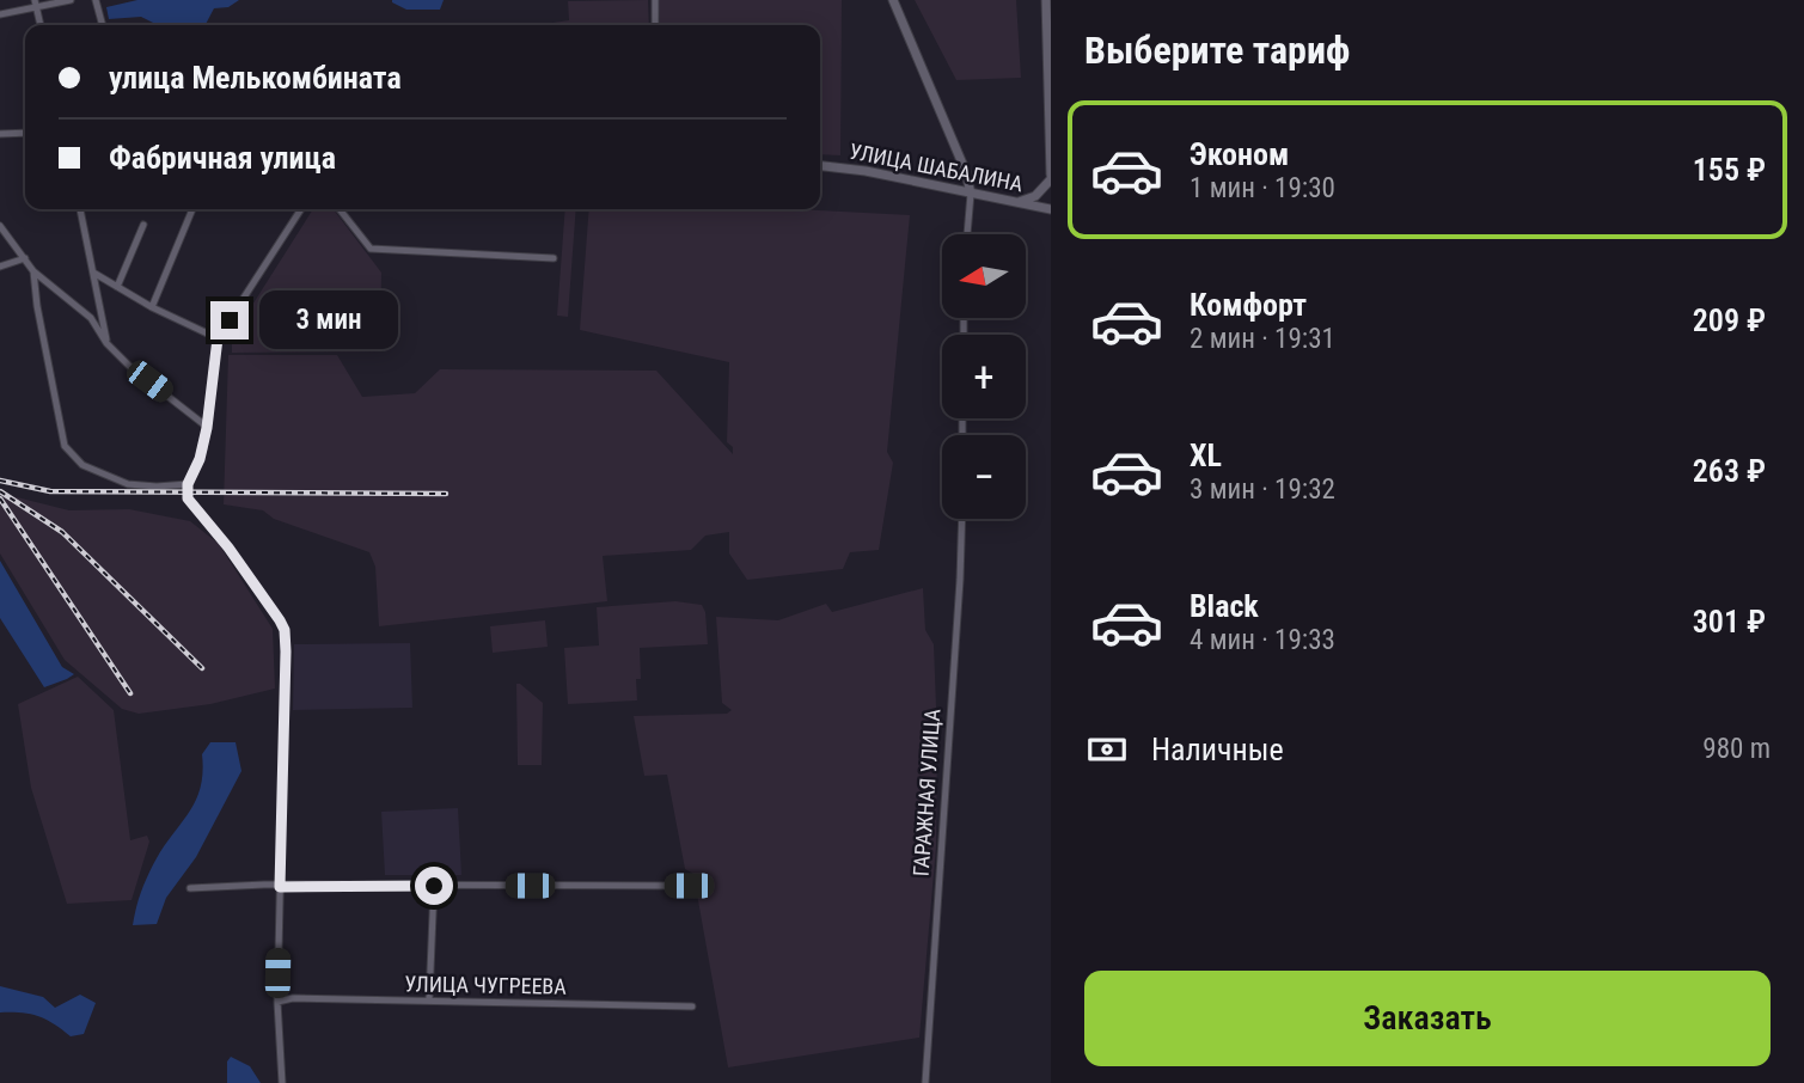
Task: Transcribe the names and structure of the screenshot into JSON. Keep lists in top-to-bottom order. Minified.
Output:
{"streets":{"street":["УЛИЦА ШАБАЛИНА","ГАРАЖНАЯ УЛИЦА","УЛИЦА ЧУГРЕЕВА"]},"north":"left","page":{"heading":"Выберите тариф","banner":["улица Мелькомбината","Фабричная улица"],"list":[{"name":"Эконом","note":"1 мин · 19:30","value":"155 ₽"},{"name":"Комфорт","note":"2 мин · 19:31","value":"209 ₽"},{"name":"XL","note":"3 мин · 19:32","value":"263 ₽"},{"name":"Black","note":"4 мин · 19:33","value":"301 ₽"}],"map_buttons":["+","−"],"bubble":"3 мин","pay":["Наличные","980 m"],"buttons":"Заказать"}}
